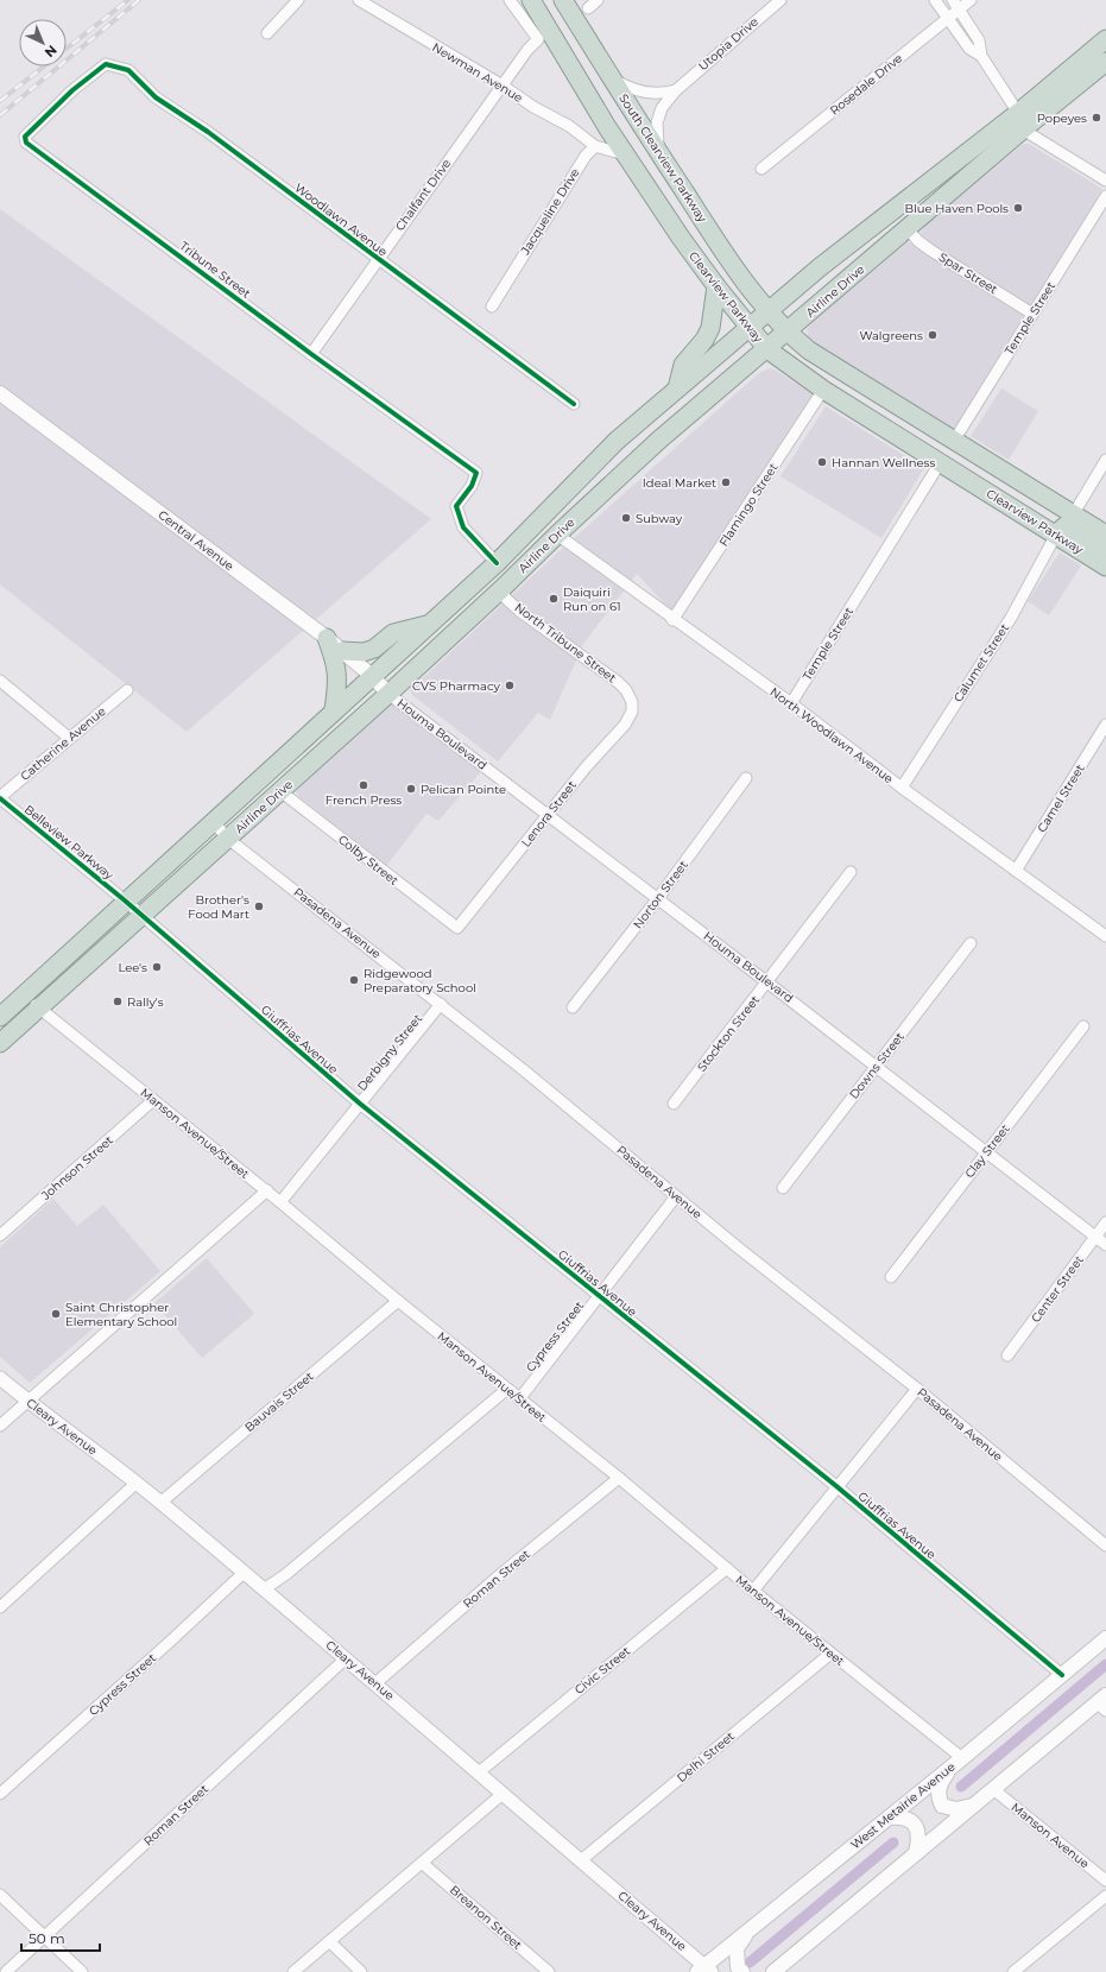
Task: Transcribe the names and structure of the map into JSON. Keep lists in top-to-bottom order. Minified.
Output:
{"streets":{"highway":["South Clearview Parkway","Airline Drive","Clearview Parkway"],"main road":["Central Avenue","West Metairie Avenue"],"street":["Utopia Drive","Newman Avenue","Rosedale Drive","Chalfant Drive","Jacqueline Drive","Woodlawn Avenue","Tribune Street","Spar Street","Temple Street","Flamingo Street","North Tribune Street","Calumet Street","Houma Boulevard","North Woodlawn Avenue","Catherine Avenue","Camel Street","Lenora Street","Belleview Parkway","Colby Street","Norton Street","Pasadena Avenue","Stockton Street","Giuffrias Avenue","Derbigny Street","Downs Street","Manson Avenue/Street","Clay Street","Johnson Street","Center Street","Cypress Street","Bauvais Street","Cleary Avenue","Roman Street","Civic Street","Delhi Street","Manson Avenue","Breanon Street"]},"crossings":[["Utopia Drive","South Clearview Parkway"],["Newman Avenue","Chalfant Drive"],["Newman Avenue","Jacqueline Drive"],["South Clearview Parkway","Airline Drive"],["South Clearview Parkway","Clearview Parkway"],["Chalfant Drive","Woodlawn Avenue"],["Chalfant Drive","Tribune Street"],["Woodlawn Avenue","Tribune Street"],["Tribune Street","Airline Drive"],["Spar Street","Airline Drive"],["Spar Street","Temple Street"],["Airline Drive","Clearview Parkway"],["Airline Drive","Central Avenue"],["Airline Drive","North Tribune Street"],["Airline Drive","Houma Boulevard"],["Airline Drive","North Woodlawn Avenue"],["Airline Drive","Belleview Parkway"],["Airline Drive","Colby Street"],["Airline Drive","Pasadena Avenue"],["Airline Drive","Giuffrias Avenue"],["Airline Drive","Manson Avenue/Street"],["Clearview Parkway","Temple Street"],["Clearview Parkway","Flamingo Street"],["Clearview Parkway","Calumet Street"],["Temple Street","North Woodlawn Avenue"],["Flamingo Street","North Woodlawn Avenue"],["Central Avenue","Houma Boulevard"],["North Tribune Street","Lenora Street"],["Calumet Street","North Woodlawn Avenue"],["Houma Boulevard","Lenora Street"],["Houma Boulevard","Norton Street"],["Houma Boulevard","Stockton Street"],["Houma Boulevard","Downs Street"],["Houma Boulevard","Clay Street"],["Houma Boulevard","Center Street"],["North Woodlawn Avenue","Camel Street"],["Catherine Avenue","Belleview Parkway"],["Lenora Street","Colby Street"],["Belleview Parkway","Giuffrias Avenue"],["Pasadena Avenue","Derbigny Street"],["Pasadena Avenue","Cypress Street"],["Giuffrias Avenue","Derbigny Street"],["Giuffrias Avenue","Cypress Street"],["Giuffrias Avenue","West Metairie Avenue"],["Derbigny Street","Manson Avenue/Street"],["Manson Avenue/Street","Johnson Street"],["Manson Avenue/Street","Cypress Street"],["Manson Avenue/Street","Bauvais Street"],["Manson Avenue/Street","Roman Street"],["Manson Avenue/Street","Civic Street"],["Manson Avenue/Street","Delhi Street"],["Manson Avenue/Street","West Metairie Avenue"],["Cypress Street","Cleary Avenue"],["Bauvais Street","Cleary Avenue"],["Cleary Avenue","Roman Street"],["Cleary Avenue","Civic Street"],["Cleary Avenue","Delhi Street"],["Cleary Avenue","West Metairie Avenue"]],"places":["Popeyes","Blue Haven Pools","Walgreens","Hannan Wellness","Ideal Market","Subway","Daiquiri Run on 61","CVS Pharmacy","French Press","Pelican Pointe","Brother's Food Mart","Lee's","Ridgewood Preparatory School","Rally's","Saint Christopher Elementary School"],"scale_bar":"50 m","north":"bottom right"}
